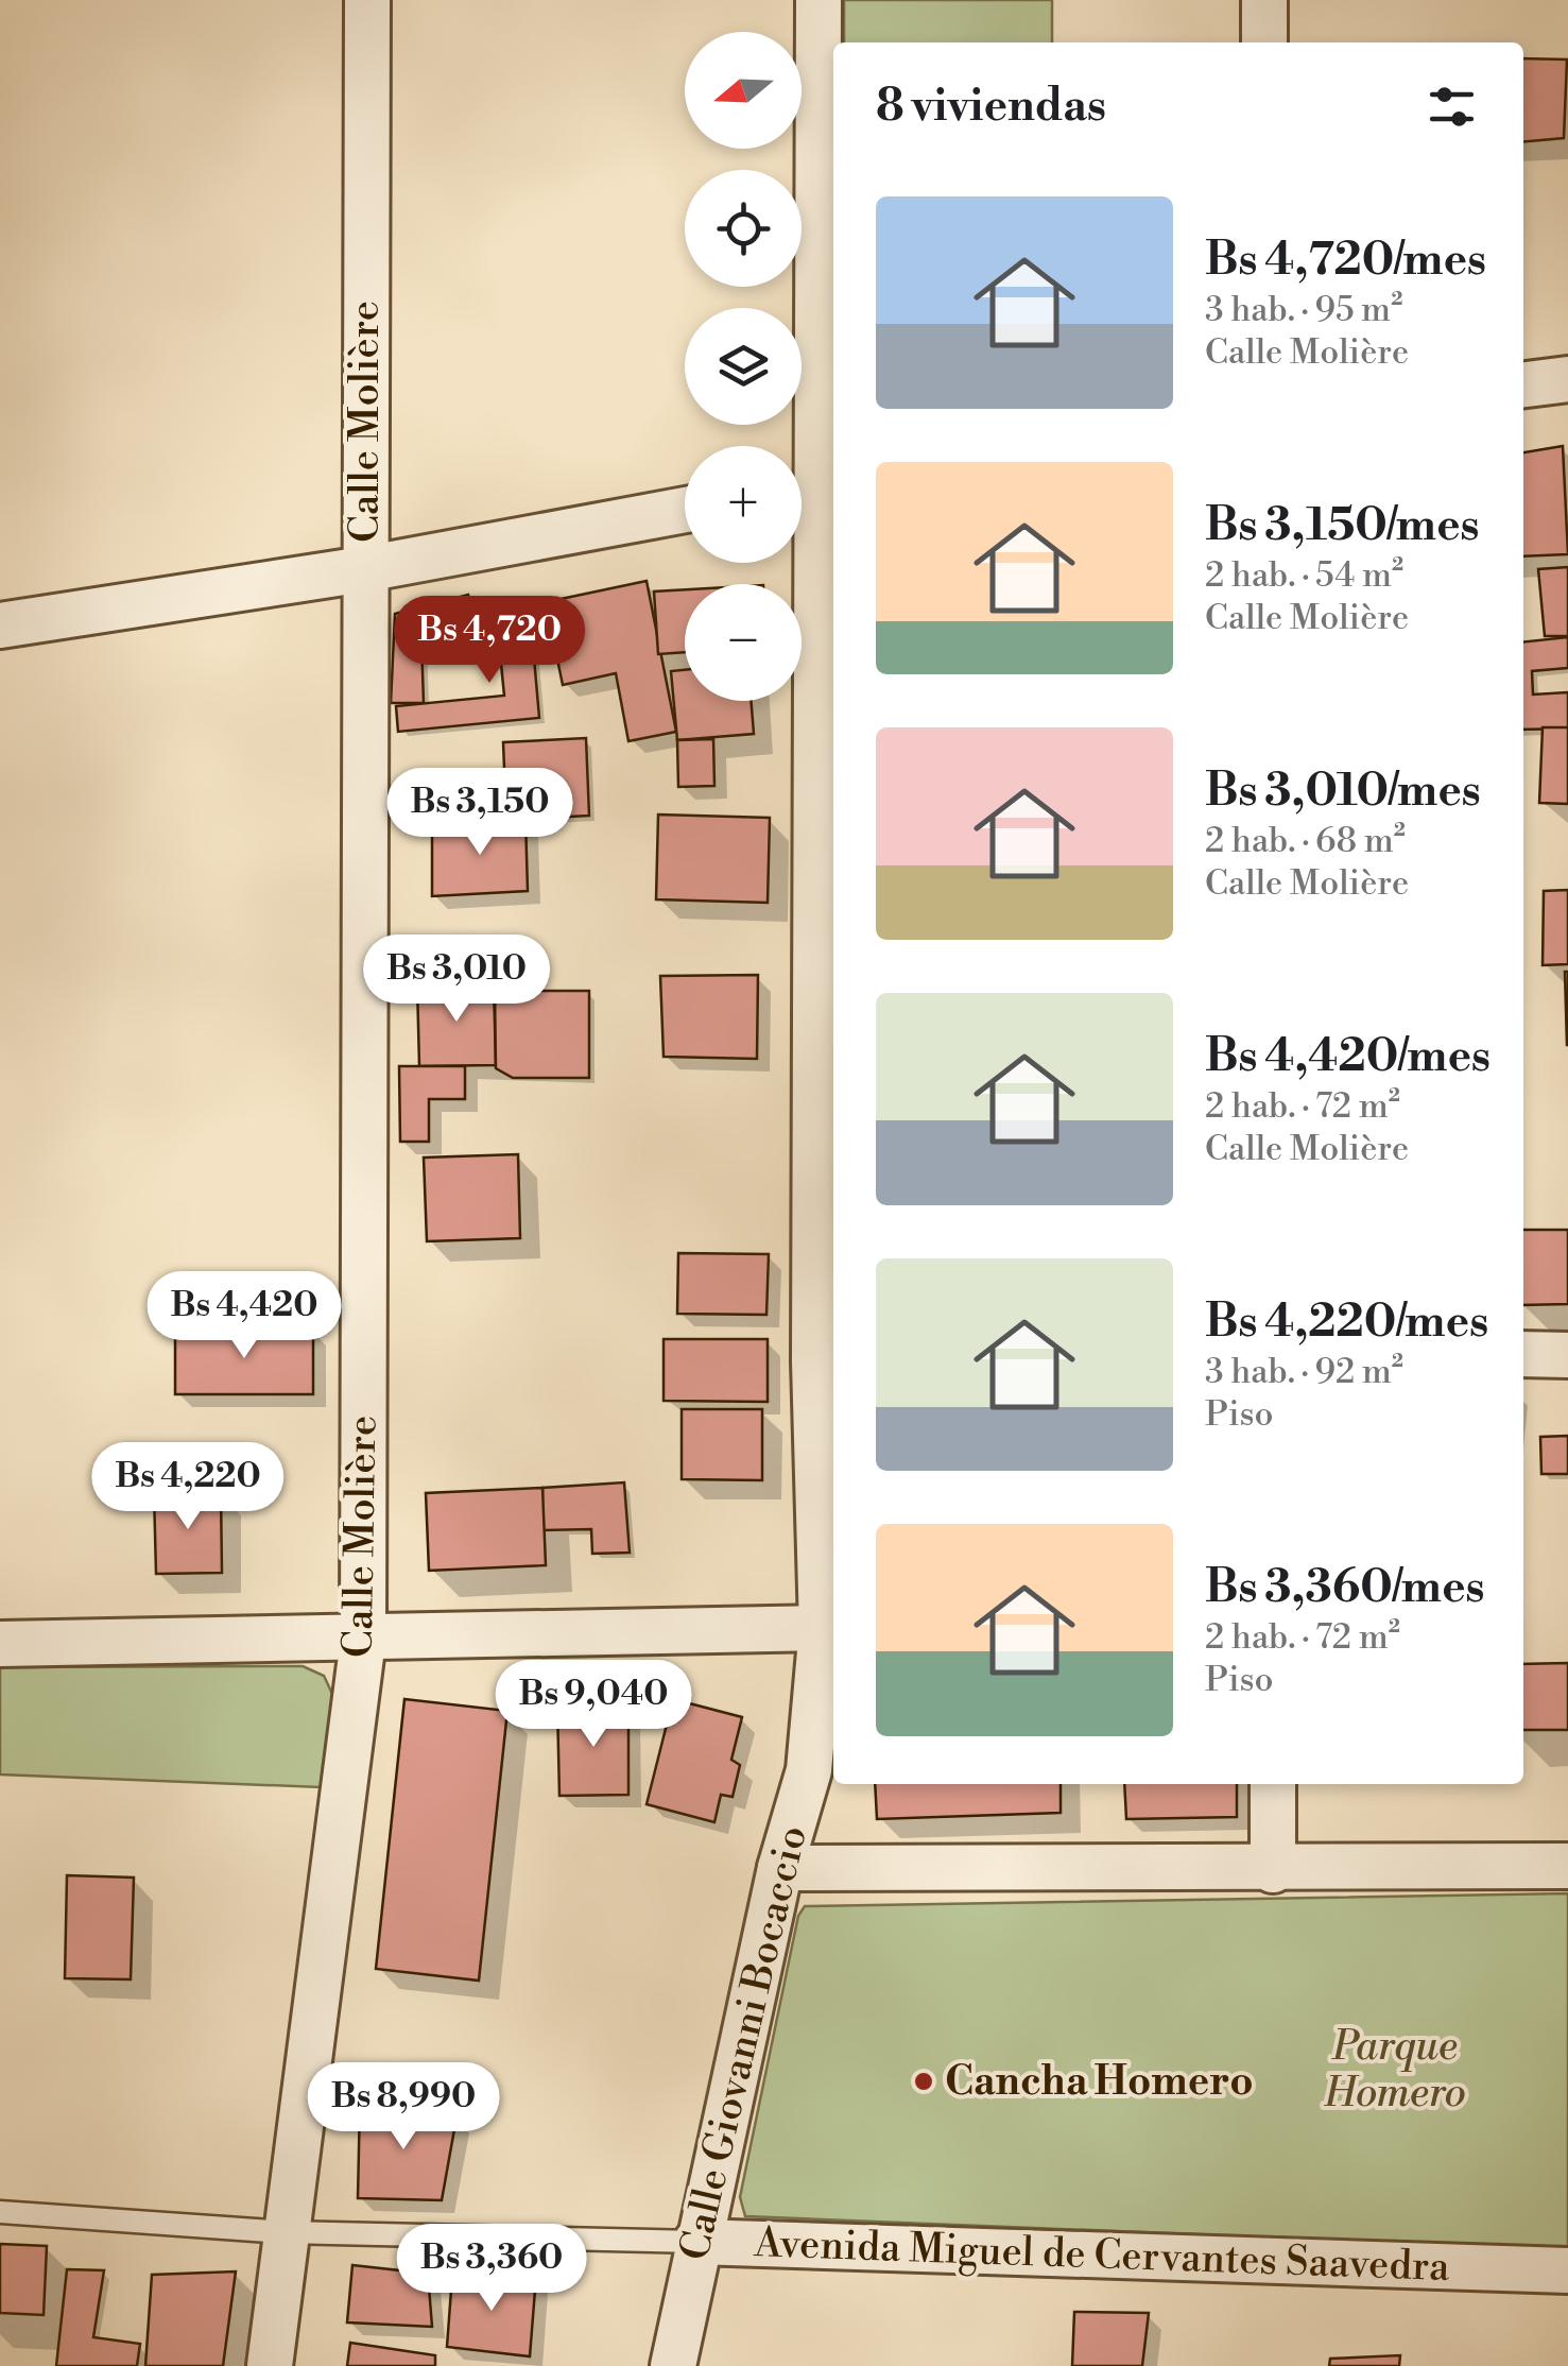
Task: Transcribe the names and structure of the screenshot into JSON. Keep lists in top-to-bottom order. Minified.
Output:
{"streets":{"street":["Calle Molière","Calle Giovanni Bocaccio","Avenida Miguel de Cervantes Saavedra"]},"crossings":[["Calle Molière","Avenida Miguel de Cervantes Saavedra"],["Calle Giovanni Bocaccio","Avenida Miguel de Cervantes Saavedra"]],"parks":["Parque Homero"],"places":["Cancha Homero"],"north":"left","page":{"map_buttons":["+","−"],"heading":"8 viviendas","list":[{"name":"Bs 4,720/mes","note":"3 hab. · 95 m² · Calle Molière"},{"name":"Bs 3,150/mes","note":"2 hab. · 54 m² · Calle Molière"},{"name":"Bs 3,010/mes","note":"2 hab. · 68 m² · Calle Molière"},{"name":"Bs 4,420/mes","note":"2 hab. · 72 m² · Calle Molière"},{"name":"Bs 4,220/mes","note":"3 hab. · 92 m² · Piso"},{"name":"Bs 3,360/mes","note":"2 hab. · 72 m² · Piso"}],"price":["Bs 4,720","Bs 3,150","Bs 3,010","Bs 4,420","Bs 4,220","Bs 9,040","Bs 8,990","Bs 3,360"]}}
